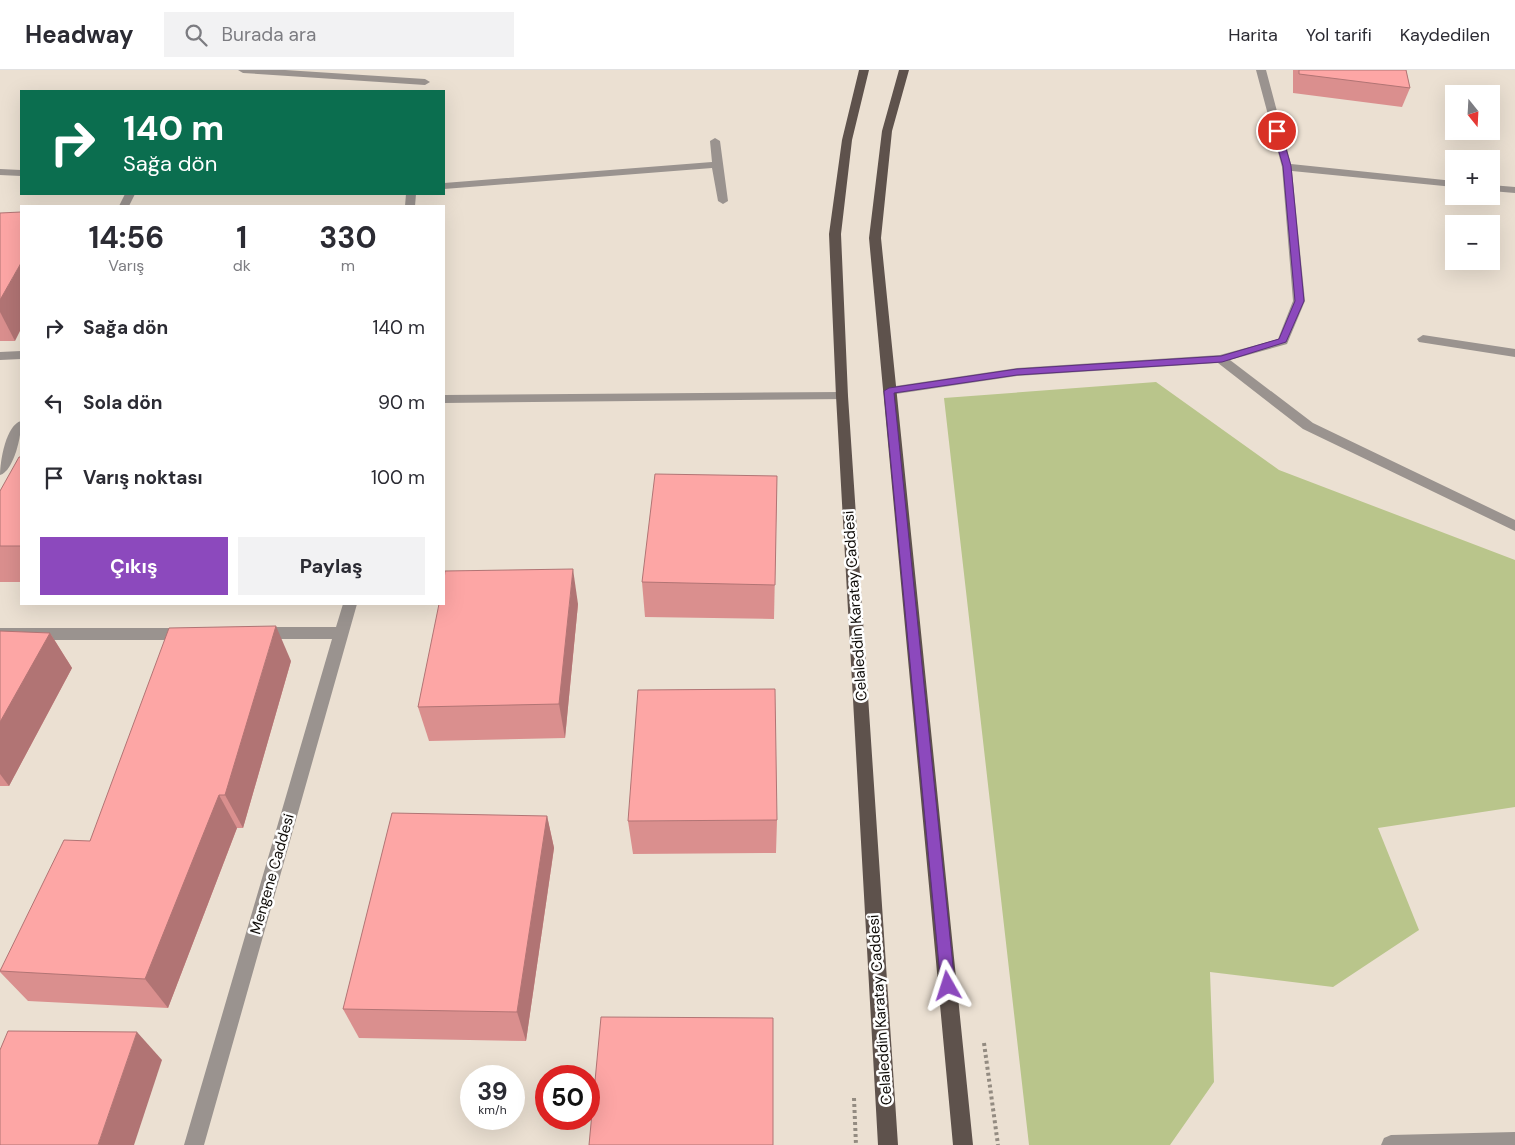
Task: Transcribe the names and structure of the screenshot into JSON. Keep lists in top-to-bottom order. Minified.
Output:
{"streets":{"main road":["Celaleddin Karatay Caddesi"],"street":["Mengene Caddesi"]},"north":"bottom","page":{"header":"Headway","search":"Burada ara","nav":["Harita","Yol tarifi","Kaydedilen"],"map_buttons":["+","−"],"turn":["140 m","Sağa dön"],"eta":["14:56","Varış","1","dk","330","m"],"list":[{"name":"Sağa dön","value":"140 m"},{"name":"Sola dön","value":"90 m"},{"name":"Varış noktası","value":"100 m"}],"buttons":["Çıkış","Paylaş"],"speed":"39 km/h","limit":"50"}}
